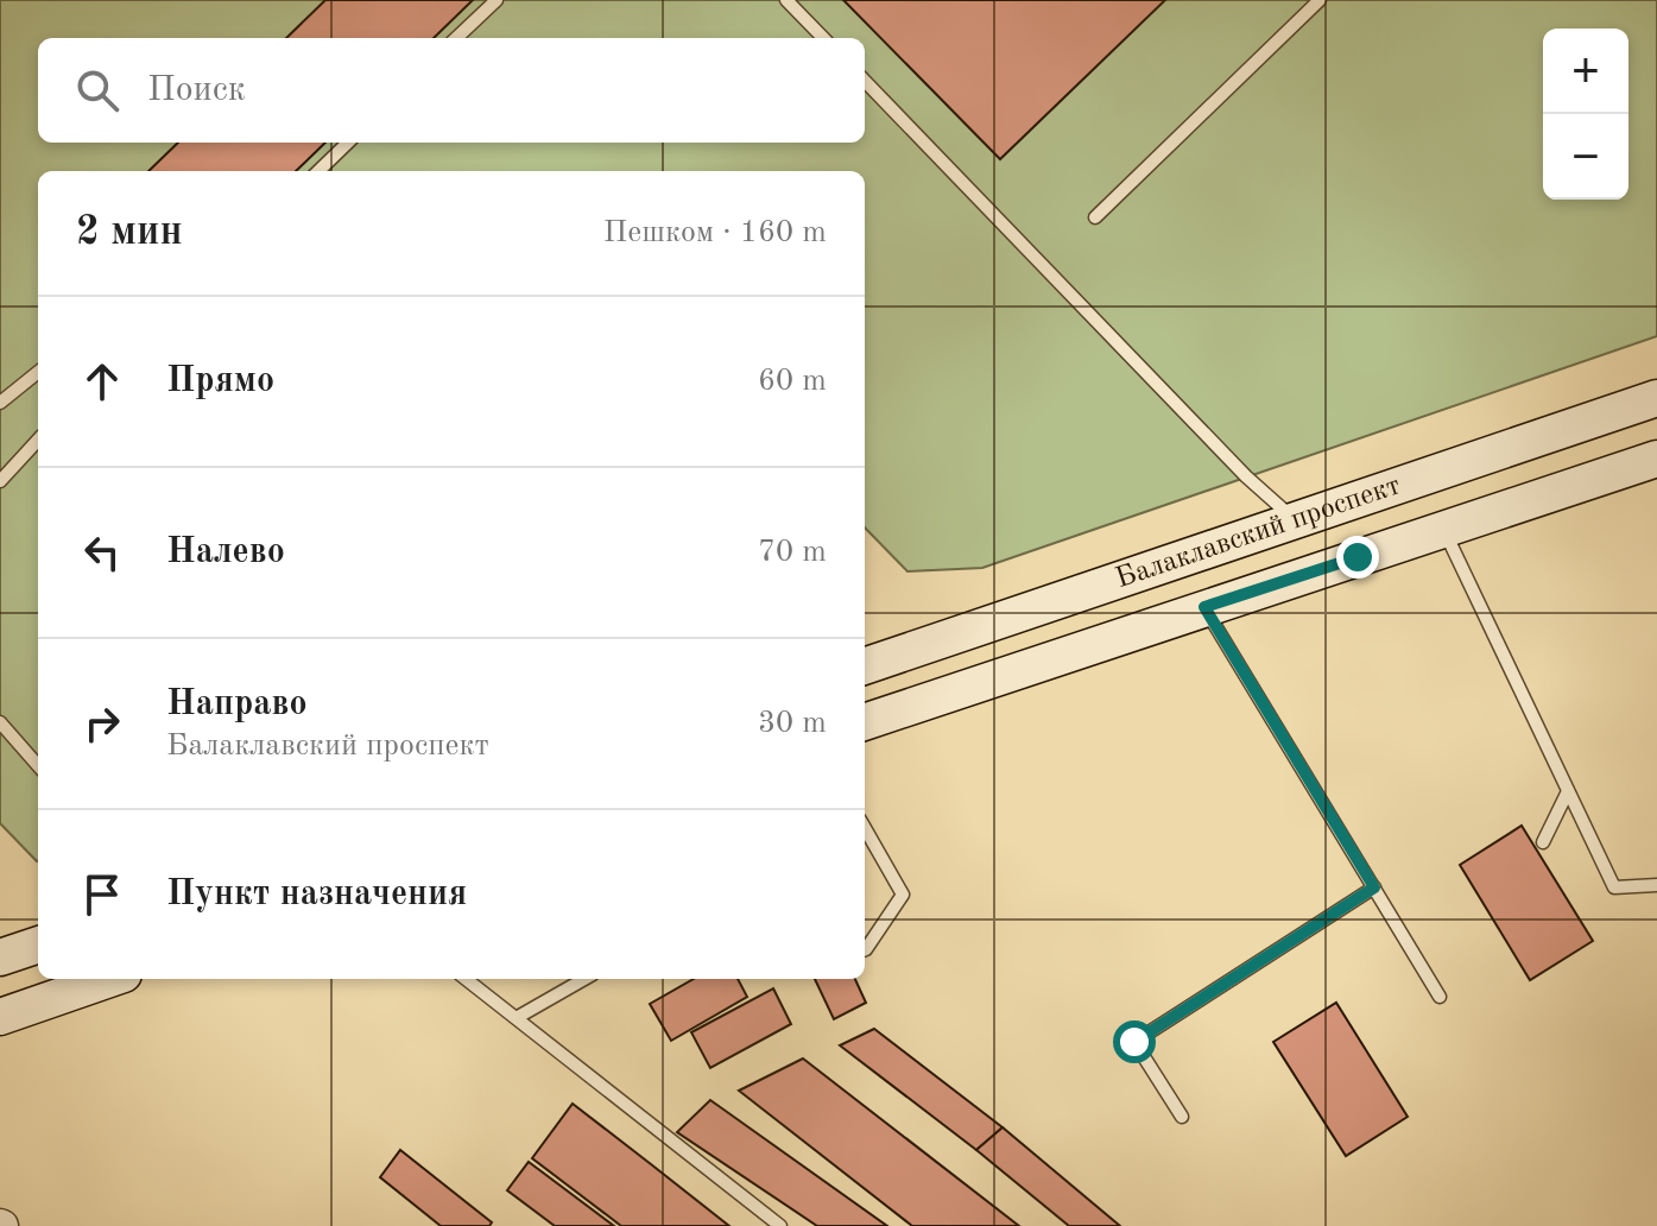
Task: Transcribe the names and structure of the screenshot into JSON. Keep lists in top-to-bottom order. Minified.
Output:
{"streets":{"main road":["Балаклавский проспект"]},"page":{"map_buttons":["+","−"],"search":"Поиск","heading":["2 мин","Пешком · 160 m"],"list":[["Прямо","60 m"],["Налево","70 m"],["Направо","Балаклавский проспект","30 m"],"Пункт назначения"]}}
